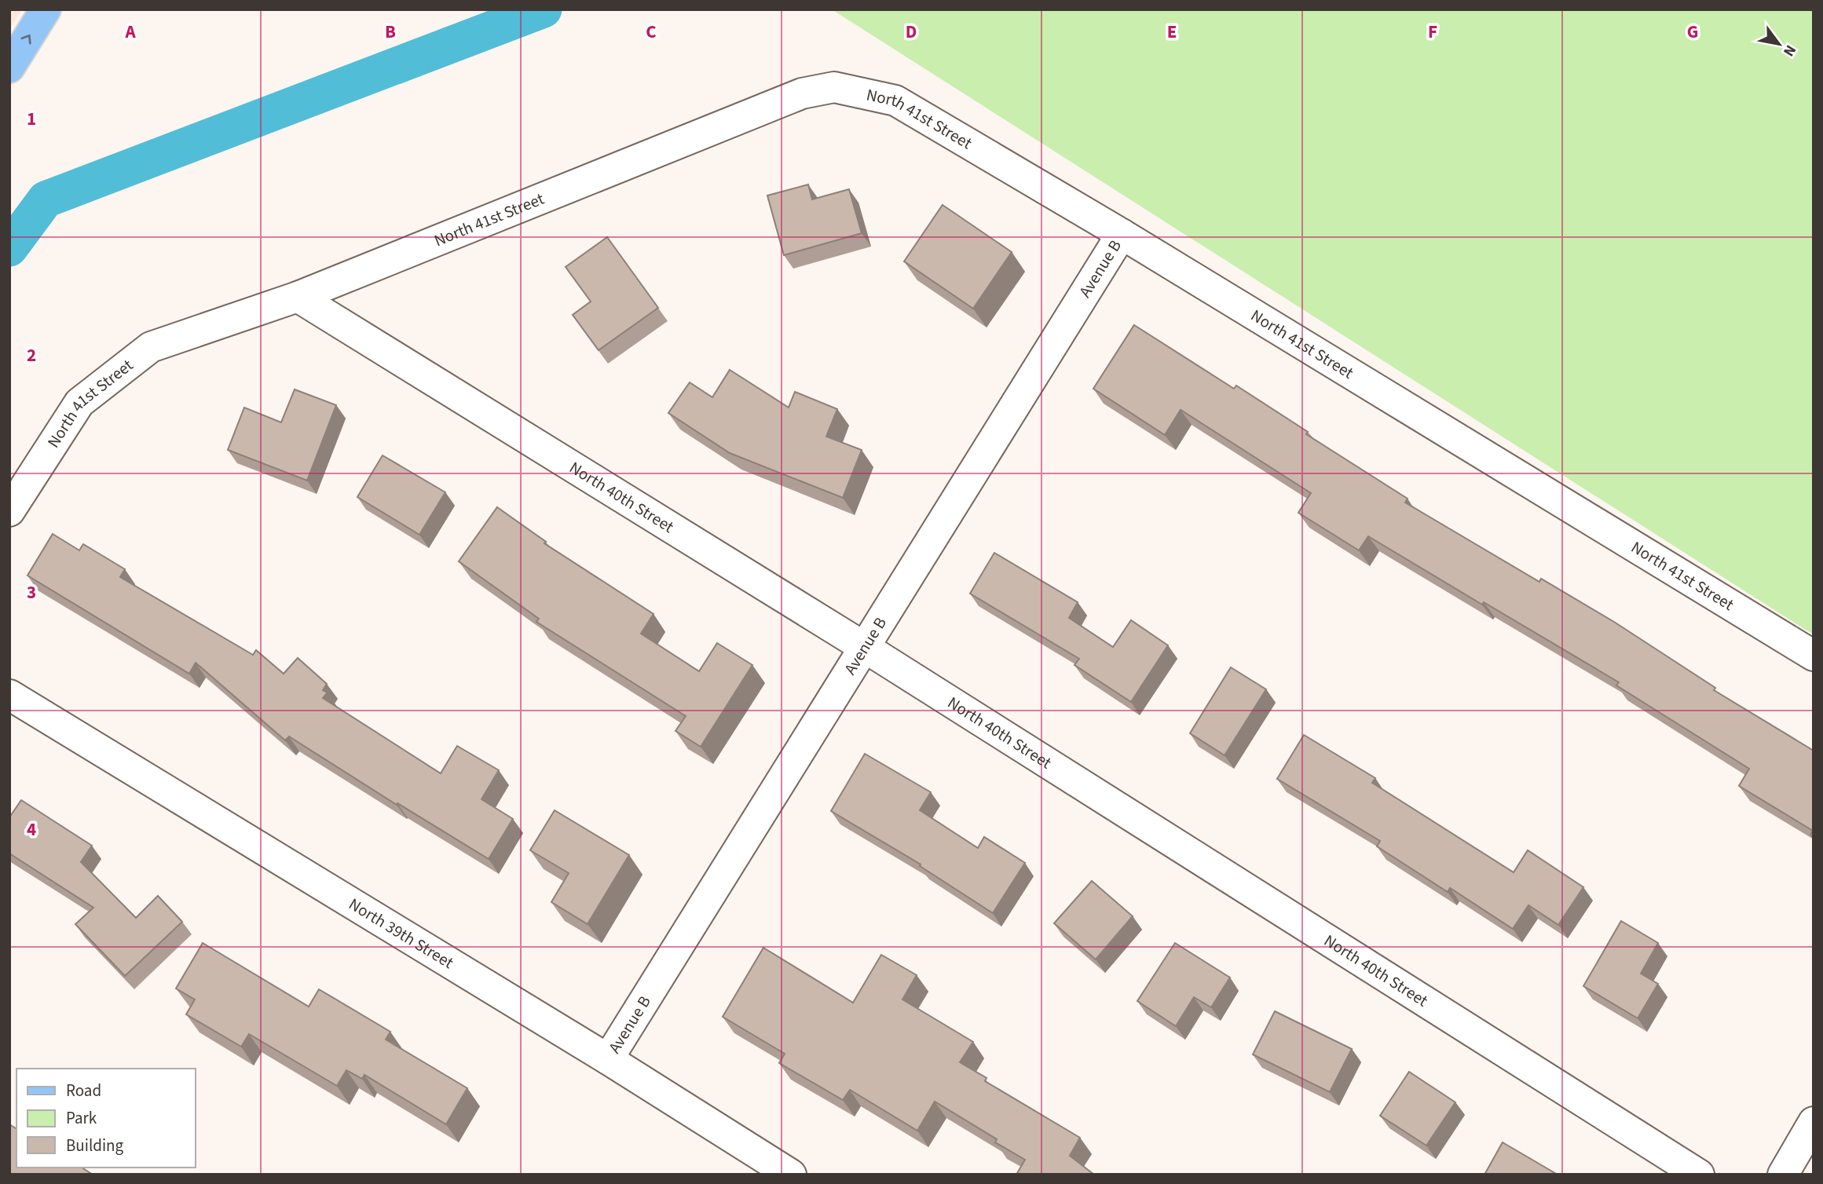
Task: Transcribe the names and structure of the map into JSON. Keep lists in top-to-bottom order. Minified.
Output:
{"streets":{"street":["North 41st Street","Avenue B","North 40th Street","North 39th Street"]},"crossings":[["North 41st Street","Avenue B"],["North 41st Street","North 40th Street"],["Avenue B","North 40th Street"],["Avenue B","North 39th Street"]],"legend":["Road","Park","Building"],"north":"bottom right","grid":{"columns":["A","B","C","D","E","F","G"],"rows":["1","2","3","4"]}}
